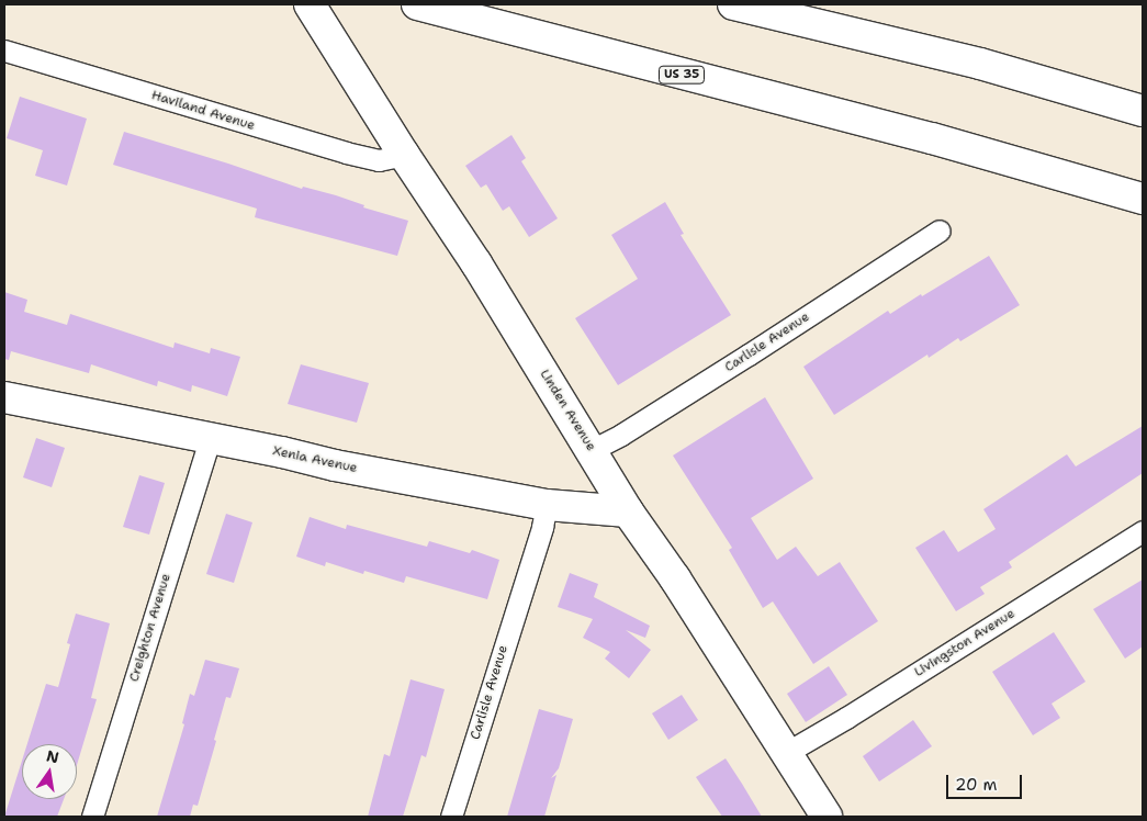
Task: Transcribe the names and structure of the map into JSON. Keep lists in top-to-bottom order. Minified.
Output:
{"streets":{"main road":["US 35","Linden Avenue","Xenia Avenue"],"street":["Haviland Avenue","Carlisle Avenue","Creighton Avenue","Livingston Avenue"]},"crossings":[["Haviland Avenue","Linden Avenue"],["Carlisle Avenue","Linden Avenue"],["Carlisle Avenue","Xenia Avenue"],["Linden Avenue","Xenia Avenue"],["Linden Avenue","Livingston Avenue"],["Xenia Avenue","Creighton Avenue"]],"scale_bar":"20 m","north":"top"}
